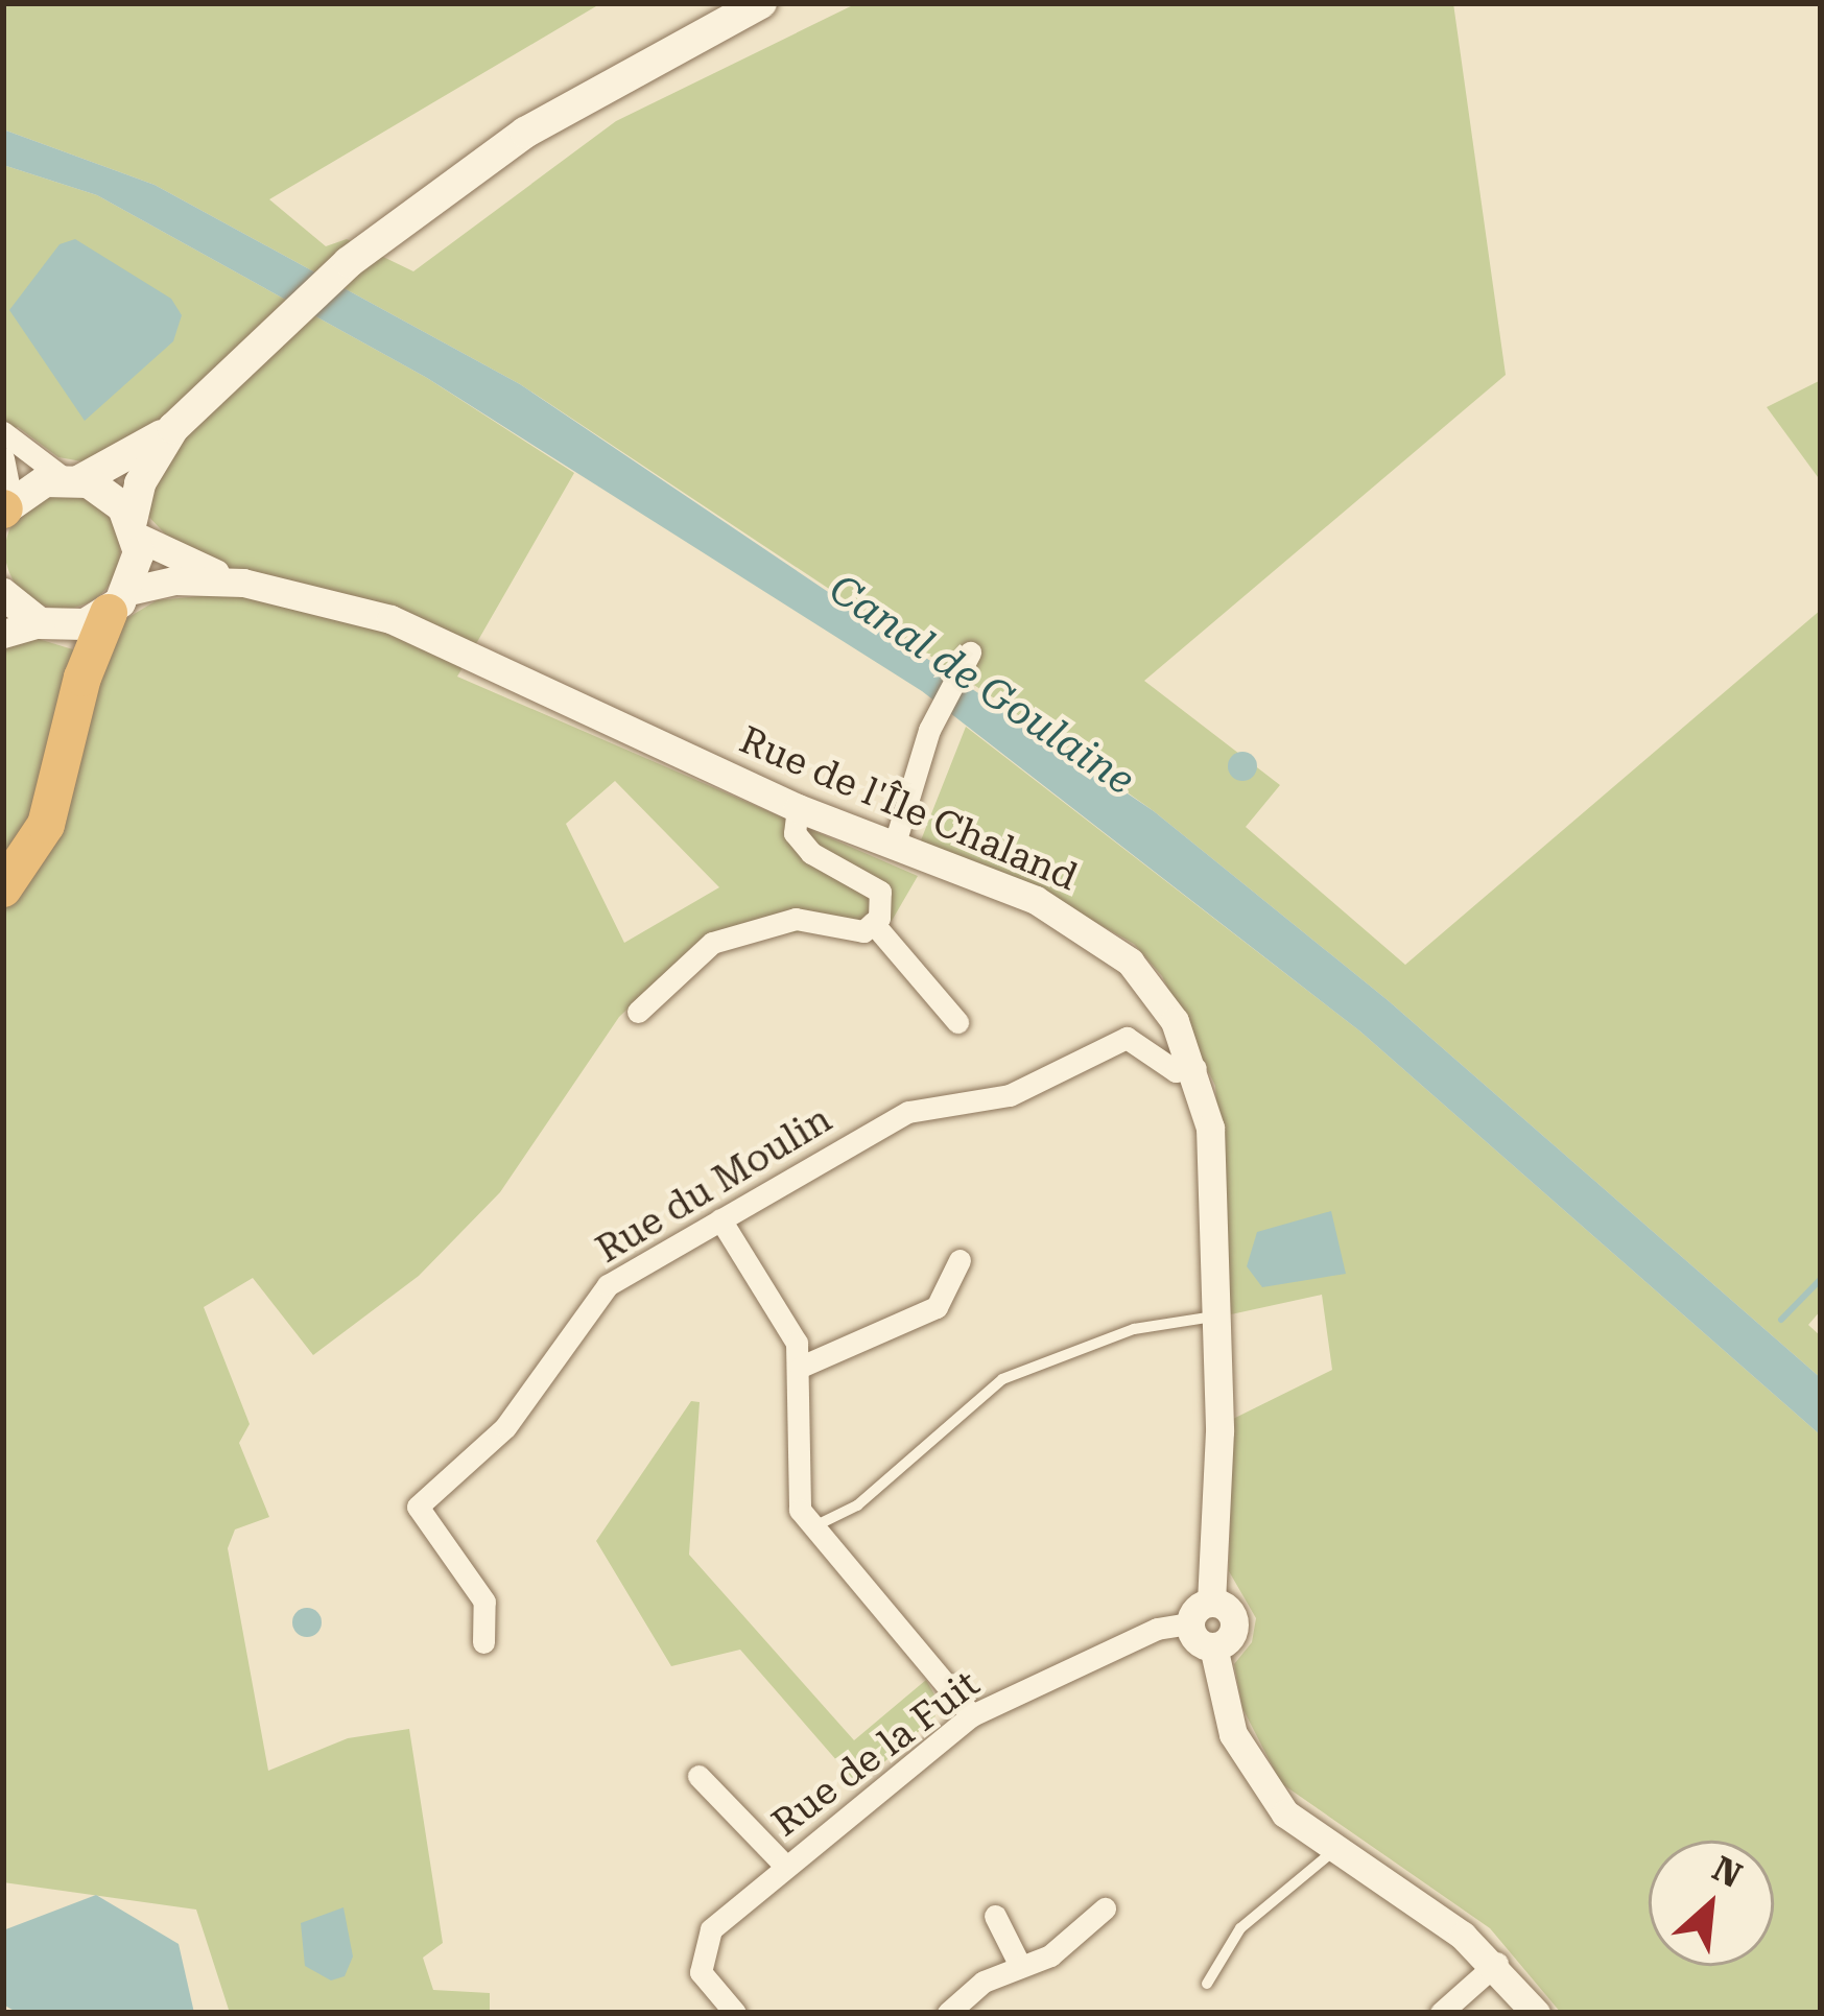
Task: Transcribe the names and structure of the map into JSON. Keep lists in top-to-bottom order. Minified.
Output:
{"streets":{"street":["Rue de l'Île Chaland","Rue du Moulin","Rue de la Fuit"]},"crossings":[["Rue de l'Île Chaland","Rue du Moulin"],["Rue de l'Île Chaland","Rue de la Fuit"]],"water":["Canal de Goulaine"],"north":"top right"}
